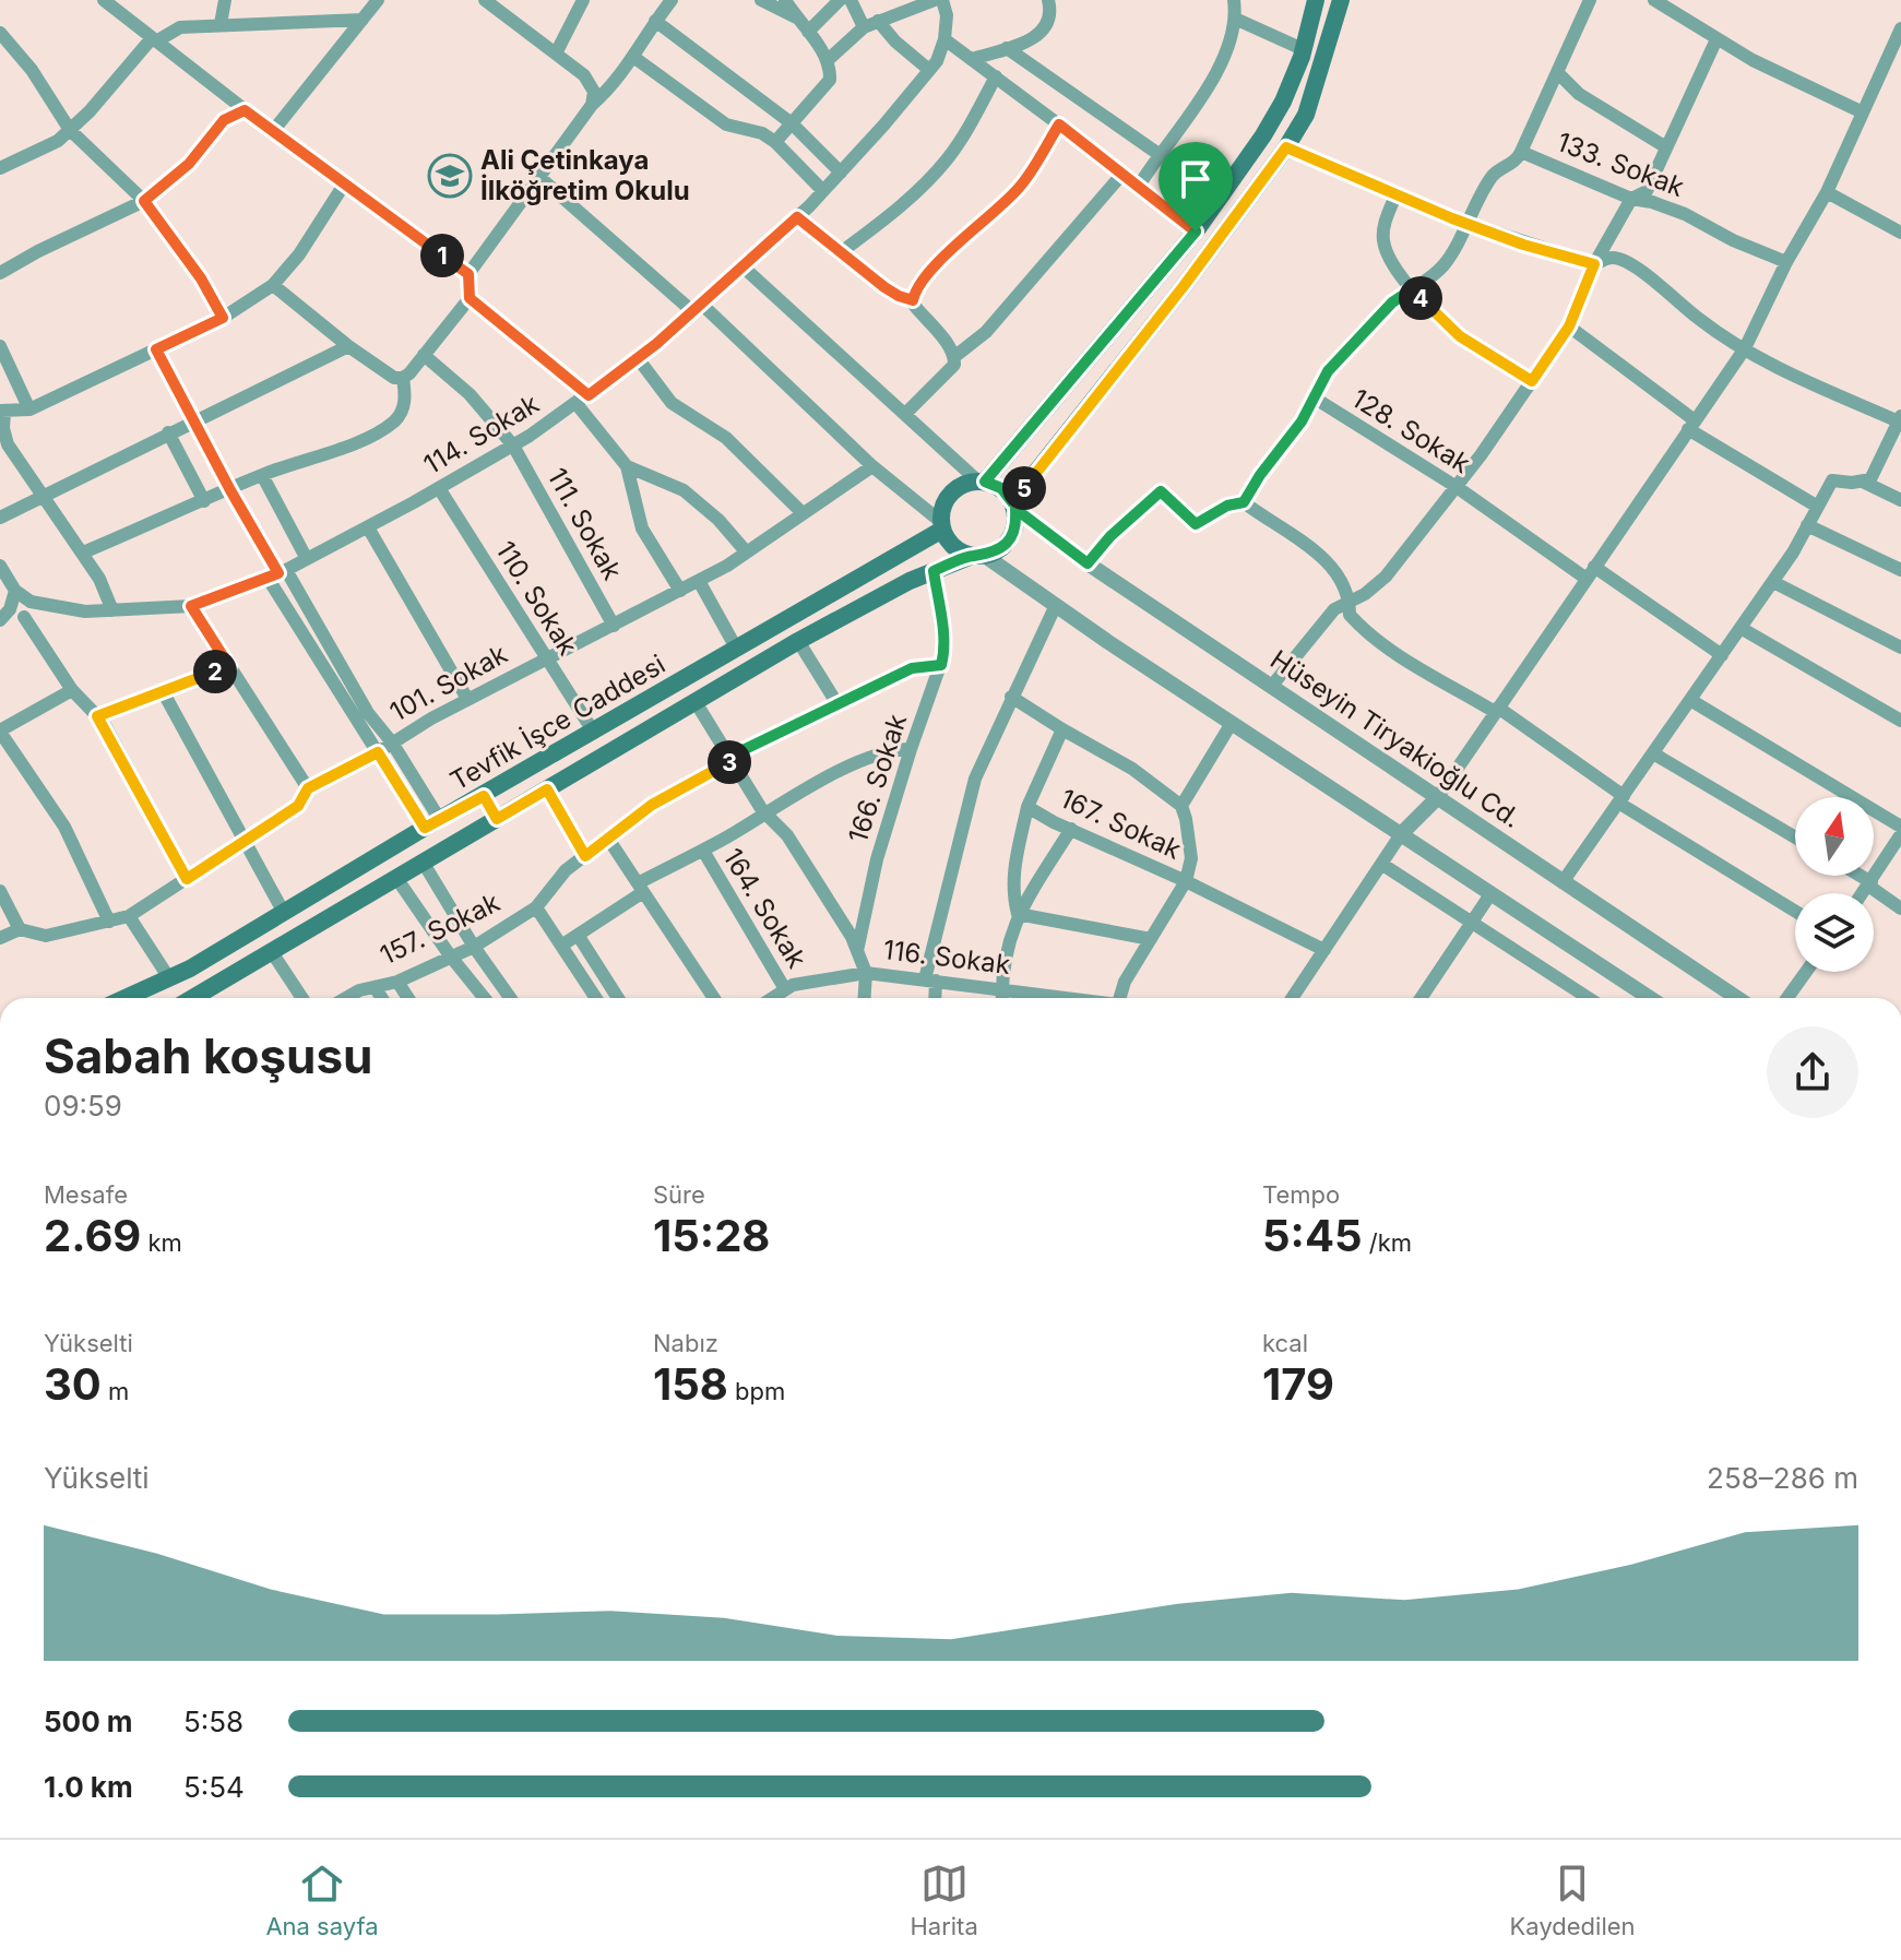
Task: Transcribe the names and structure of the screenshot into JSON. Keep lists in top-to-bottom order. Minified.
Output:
{"streets":{"main road":["Tevfik İşce Caddesi","Hüseyin Tiryakioğlu Cd."],"street":["133. Sokak","128. Sokak","114. Sokak","111. Sokak","110. Sokak","101. Sokak","166. Sokak","167. Sokak","164. Sokak","157. Sokak","116. Sokak"]},"crossings":[["133. Sokak","128. Sokak"],["114. Sokak","111. Sokak"],["114. Sokak","110. Sokak"],["114. Sokak","Hüseyin Tiryakioğlu Cd."],["111. Sokak","101. Sokak"],["110. Sokak","101. Sokak"],["110. Sokak","Tevfik İşce Caddesi"],["Tevfik İşce Caddesi","Hüseyin Tiryakioğlu Cd."],["Tevfik İşce Caddesi","166. Sokak"],["166. Sokak","157. Sokak"],["164. Sokak","116. Sokak"]],"places":{"school or university":["Ali Çetinkaya İlköğretim Okulu"]},"north":"top","page":{"pins":["1","4","5","2","3"],"heading":["Sabah koşusu","09:59"],"stats":[["Mesafe","2.69 km"],["Süre","15:28"],["Tempo","5:45 /km"],["Yükselti","30 m"],["Nabız","158 bpm"],["kcal","179"]],"chart":["Yükselti","258–286 m"],"list":[{"name":"500 m","note":"5:58"},{"name":"1.0 km","note":"5:54"}],"tabs":["Ana sayfa","Harita","Kaydedilen"]}}
